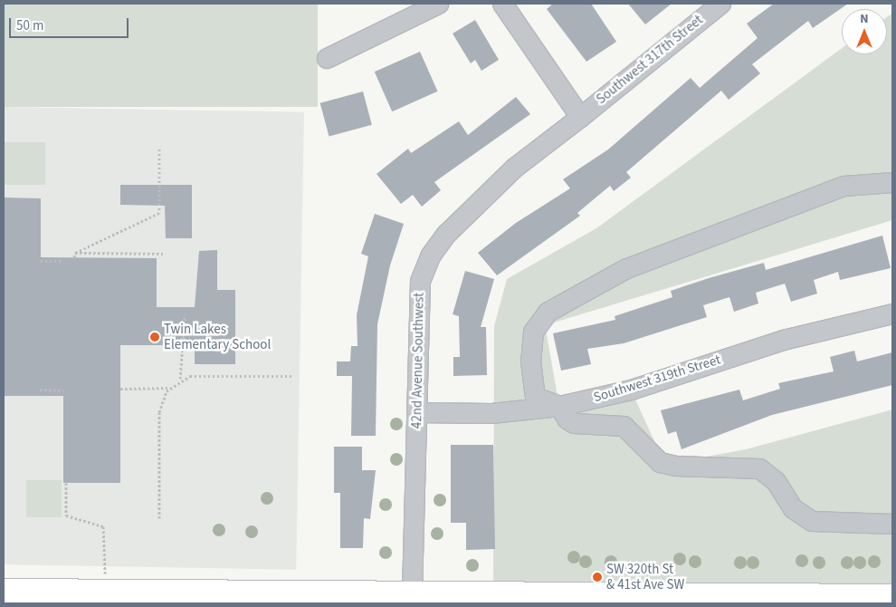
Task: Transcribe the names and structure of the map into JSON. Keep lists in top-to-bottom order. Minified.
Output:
{"streets":{"street":["Southwest 317th Street","42nd Avenue Southwest","Southwest 319th Street"]},"crossings":[["Southwest 317th Street","42nd Avenue Southwest"],["42nd Avenue Southwest","Southwest 319th Street"]],"places":["Twin Lakes Elementary School","SW 320th St & 41st Ave SW"],"scale_bar":"50 m","north":"top"}
